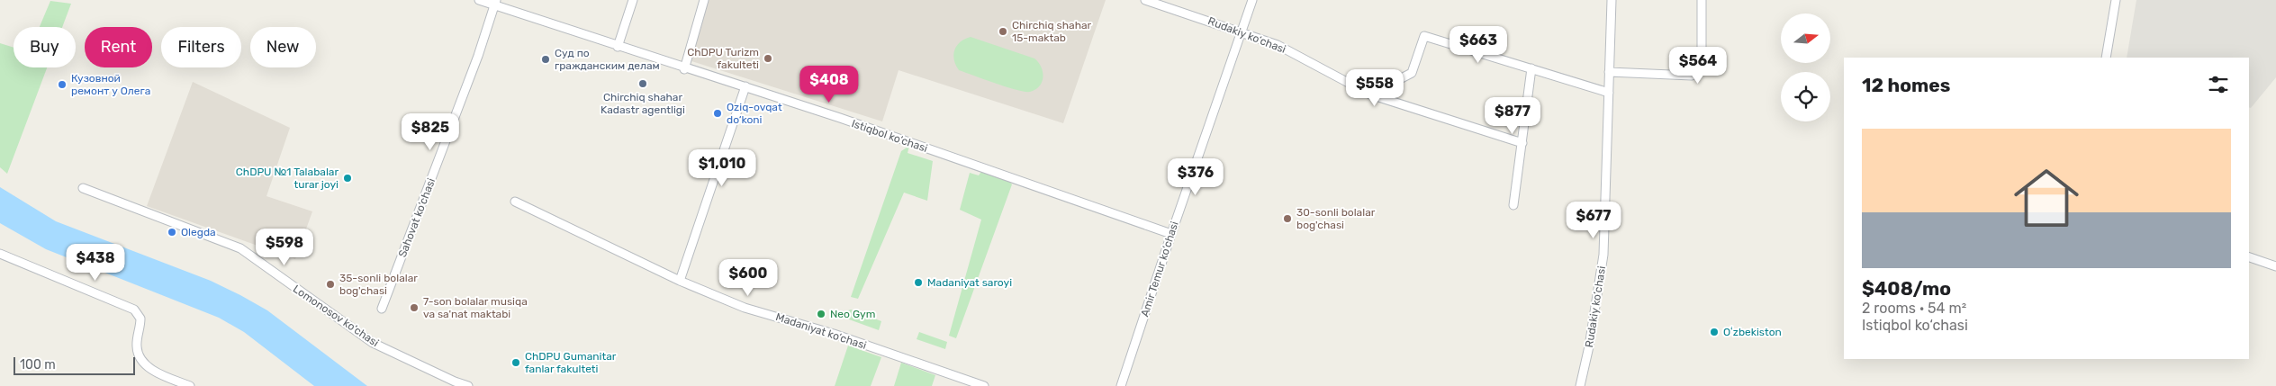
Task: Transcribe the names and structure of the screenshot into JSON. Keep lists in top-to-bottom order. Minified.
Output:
{"streets":{"street":["Rudakiy ko‘chasi","Istiqbol ko‘chasi","Sahovat ko‘chasi","Amir Temur ko‘chasi","Lomonosov ko‘chasi","Madaniyat ko‘chasi"]},"crossings":[["Rudakiy ko‘chasi","Amir Temur ko‘chasi"],["Istiqbol ko‘chasi","Sahovat ko‘chasi"],["Istiqbol ko‘chasi","Amir Temur ko‘chasi"]],"places":["Chirchiq shahar 15-maktab","ChDPU Turizm fakulteti","Суд по гражданским делам","Chirchiq shahar Kadastr agentligi","Кузовной ремонт у Олега","Oziq-ovqat do‘koni","ChDPU №1 Talabalar turar joyi","30-sonli bolalar bog'chasi","Olegda","Madaniyat saroyi","35-sonli bolalar bog'chasi","7-son bolalar musiqa va sa'nat maktabi","Neo Gym","Oʻzbekiston","ChDPU Gumanitar fanlar fakulteti"],"scale_bar":"100 m","north":"right","page":{"price":["$663","$564","$408","$558","$877","$825","$1,010","$376","$677","$598","$438","$600"],"chip":["Buy","Rent","Filters","New"],"heading":"12 homes","list":[{"name":"$408/mo","note":"2 rooms · 54 m² · Istiqbol ko‘chasi"}],"scale":"100 m"}}
